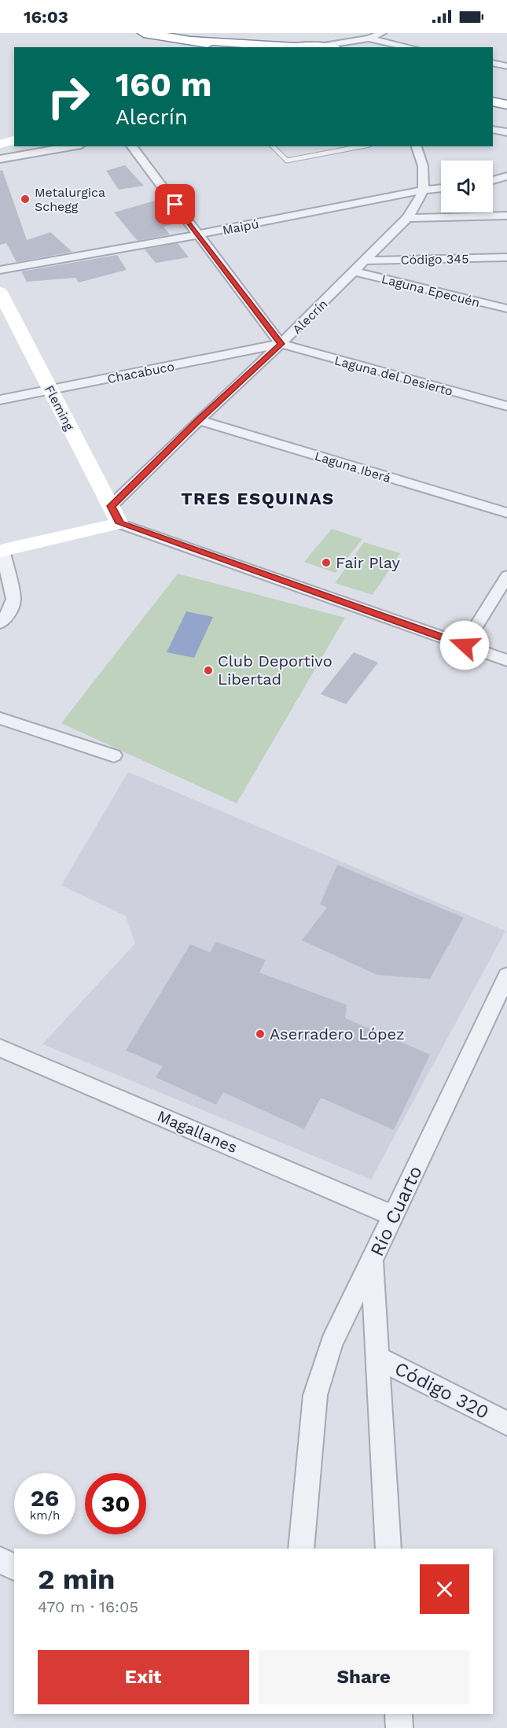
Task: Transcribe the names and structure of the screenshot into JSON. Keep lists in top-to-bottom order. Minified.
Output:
{"streets":{"street":["Maipú","Código 345","Laguna Epecuén","Alecrín","Chacabuco","Laguna del Desierto","Fleming","Laguna Iberá","Magallanes","Río Cuarto","Código 320"]},"crossings":[["Maipú","Alecrín"],["Código 345","Alecrín"],["Laguna Epecuén","Alecrín"],["Alecrín","Chacabuco"],["Alecrín","Laguna del Desierto"],["Alecrín","Fleming"],["Alecrín","Laguna Iberá"],["Chacabuco","Laguna del Desierto"],["Chacabuco","Fleming"],["Magallanes","Río Cuarto"],["Río Cuarto","Código 320"]],"districts":["TRES ESQUINAS"],"places":["Metalurgica Schegg","Fair Play","Club Deportivo Libertad","Aserradero López"],"page":{"status":"16:03","turn":["160 m","Alecrín"],"speed":"26 km/h","limit":"30","heading":["2 min","470 m · 16:05"],"buttons":["Exit","Share"]}}
